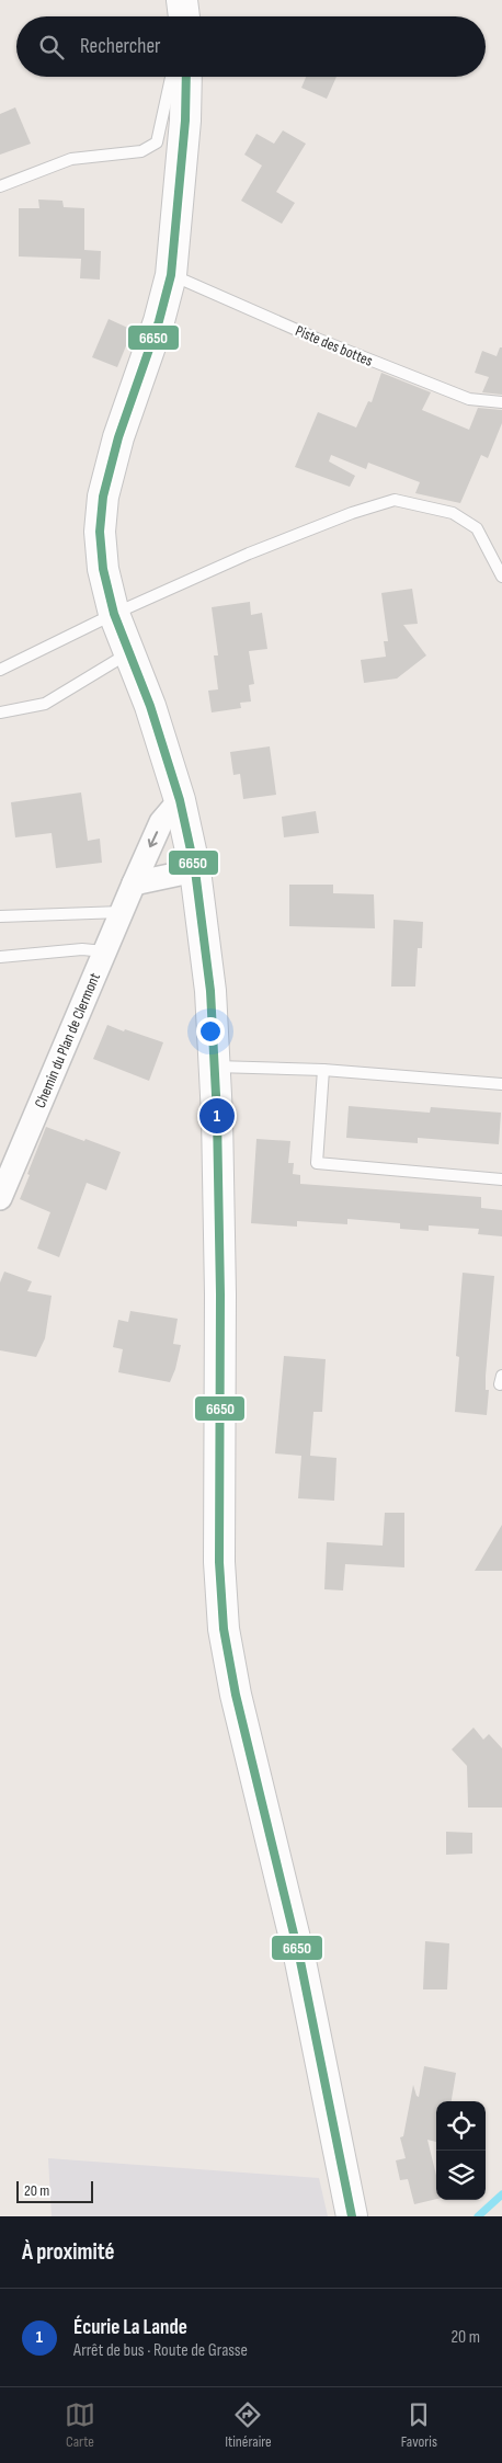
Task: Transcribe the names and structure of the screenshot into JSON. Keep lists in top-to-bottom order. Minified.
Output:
{"streets":{"street":["Chemin du Plan de Clermont"],"lane":["Piste des bottes"]},"lines":["transit line 6650"],"scale_bar":"20 m","page":{"search":"Rechercher","pins":"1","scale":"20 m","heading":"À proximité","list":[{"mark":"1","name":"Écurie La Lande","note":"Arrêt de bus · Route de Grasse","value":"20 m"}],"nav":["Carte","Itinéraire","Favoris"]}}
